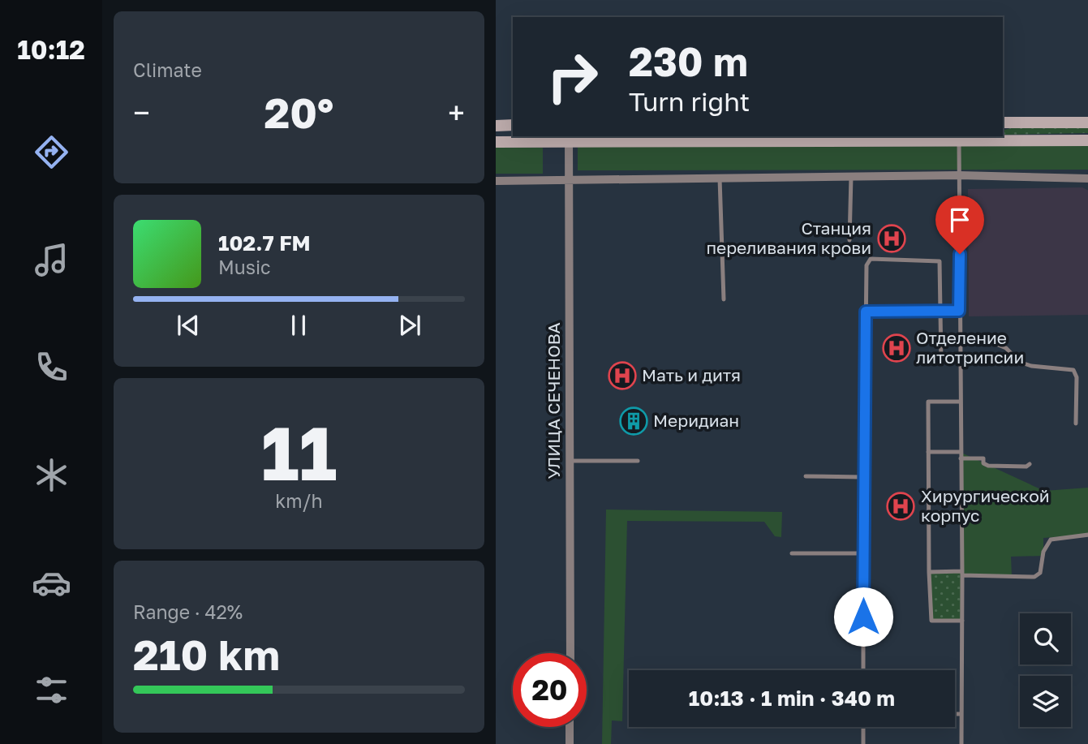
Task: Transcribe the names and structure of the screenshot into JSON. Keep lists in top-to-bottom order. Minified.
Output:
{"streets":{"street":["УЛИЦА СЕЧЕНОВА"]},"places":{"hospital":["Станция переливания крови","Отделение литотрипсии","Мать и дитя","Хирургической корпус"],"building":["Меридиан"]},"page":{"tabs":"10:12","tile":["Climate",["11","km/h"],["Range · 42%","210 km"]],"turn":["230 m","Turn right"],"heat":["−","20°","+"],"song":["102.7 FM","Music"],"limit":"20","trip":"10:13 · 1 min · 340 m"}}
